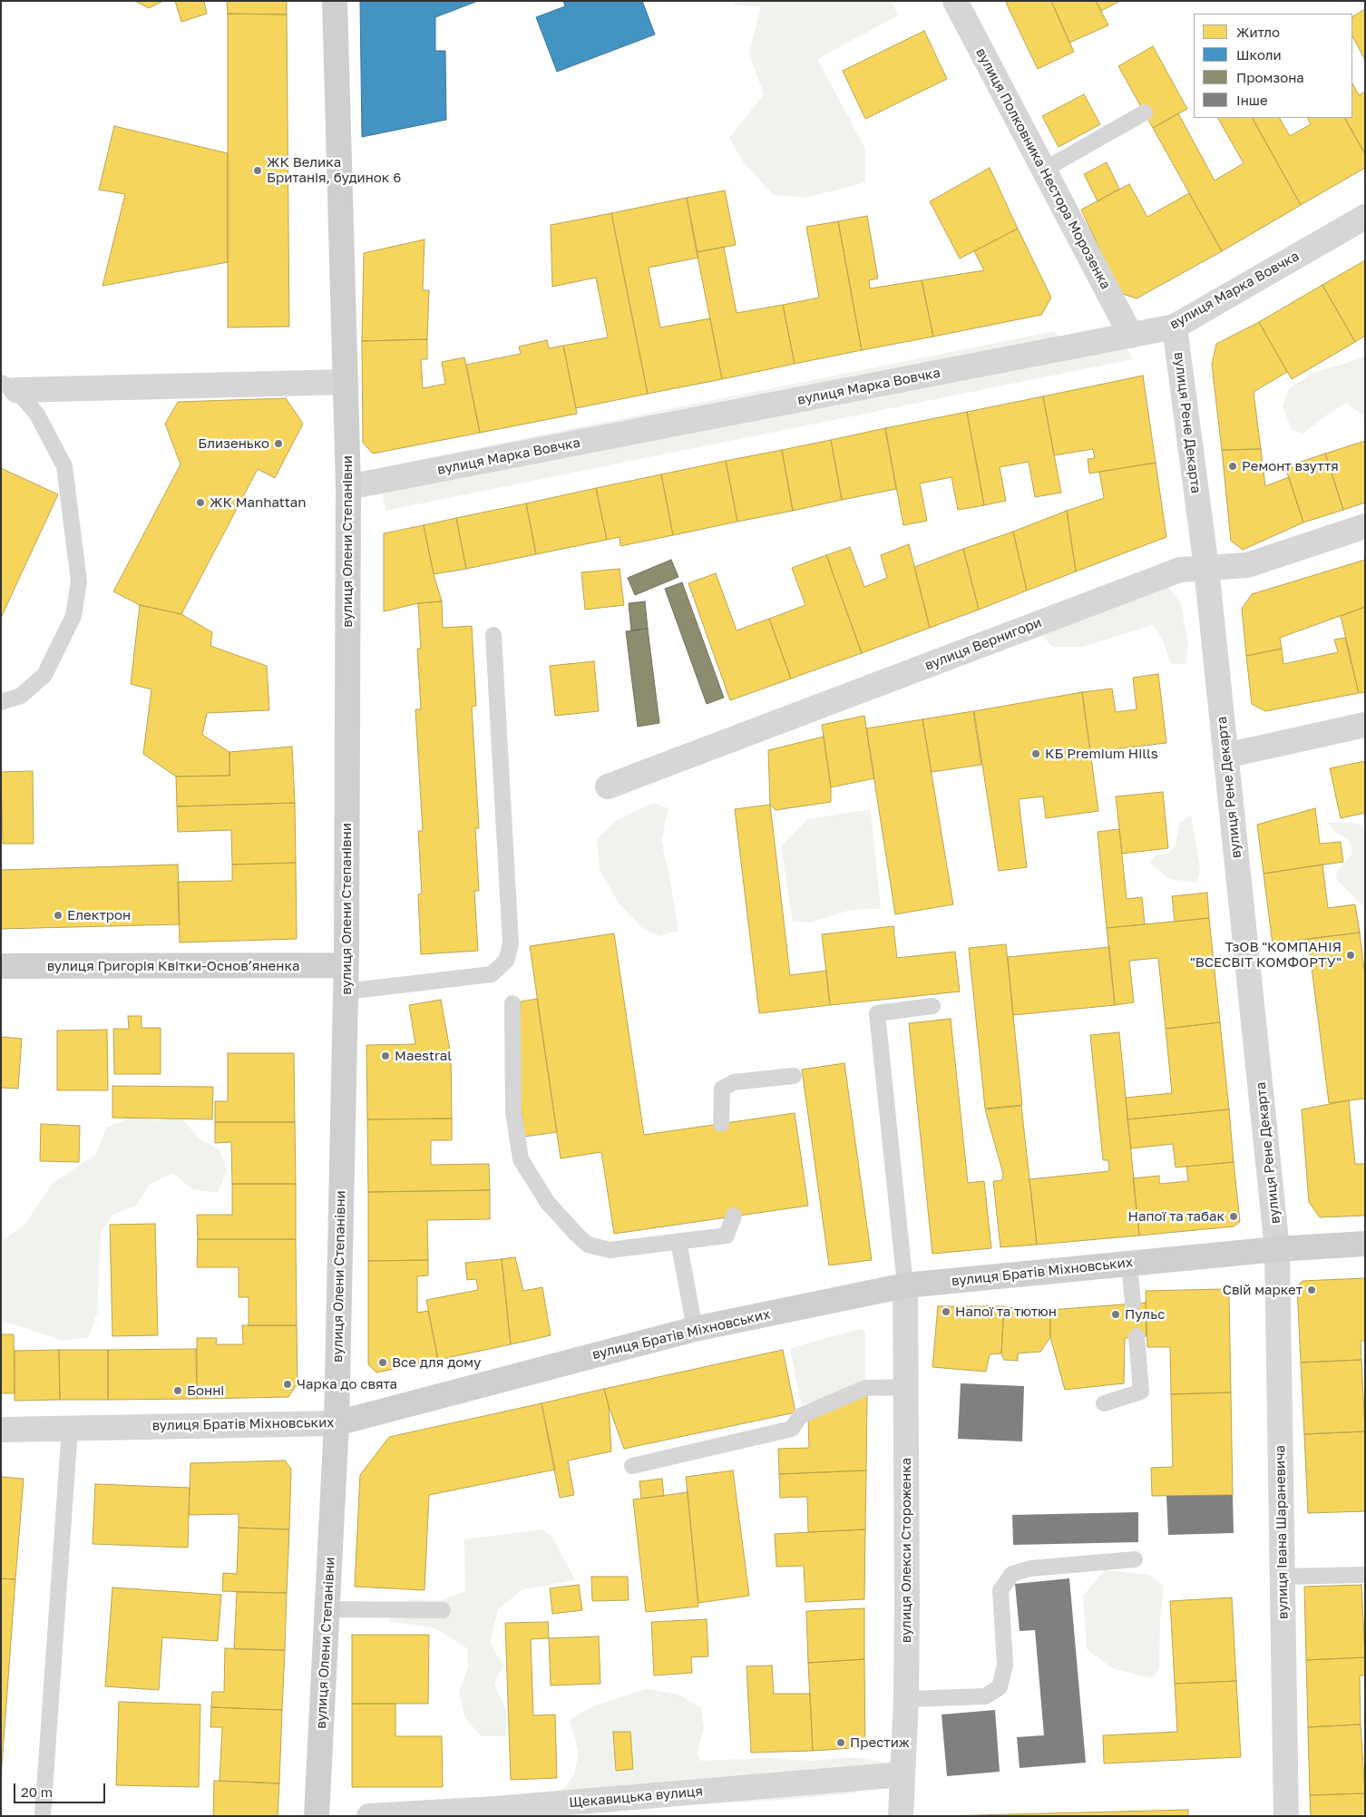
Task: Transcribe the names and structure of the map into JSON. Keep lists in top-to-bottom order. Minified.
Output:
{"streets":{"street":["вулиця Полковника Нестора Морозенка","вулиця Марка Вовчка","вулиця Рене Декарта","вулиця Олени Степанівни","вулиця Вернигори","вулиця Григорія Квітки-Основʼяненка","вулиця Братів Міхновських","вулиця Івана Шараневича","вулиця Олекси Стороженка","Щекавицька вулиця"]},"crossings":[["вулиця Полковника Нестора Морозенка","вулиця Марка Вовчка"],["вулиця Марка Вовчка","вулиця Рене Декарта"],["вулиця Марка Вовчка","вулиця Олени Степанівни"],["вулиця Рене Декарта","вулиця Вернигори"],["вулиця Рене Декарта","вулиця Братів Міхновських"],["вулиця Рене Декарта","вулиця Івана Шараневича"],["вулиця Олени Степанівни","вулиця Григорія Квітки-Основʼяненка"],["вулиця Олени Степанівни","вулиця Братів Міхновських"],["вулиця Братів Міхновських","вулиця Івана Шараневича"],["вулиця Братів Міхновських","вулиця Олекси Стороженка"],["вулиця Олекси Стороженка","Щекавицька вулиця"]],"places":["ЖК Велика Британія, будинок 6","Близенько","Ремонт взуття","ЖК Manhattan","КБ Premium Hills","Електрон","ТзОВ \"КОМПАНІЯ \"ВСЕСВІТ КОМФОРТУ\"","Maestral","Напої та табак","Свій маркет","Напої та тютюн","Пульс","Все для дому","Чарка до свята","Бонні","Престиж"],"legend":["Житло","Школи","Промзона","Інше"],"scale_bar":"20 m"}
